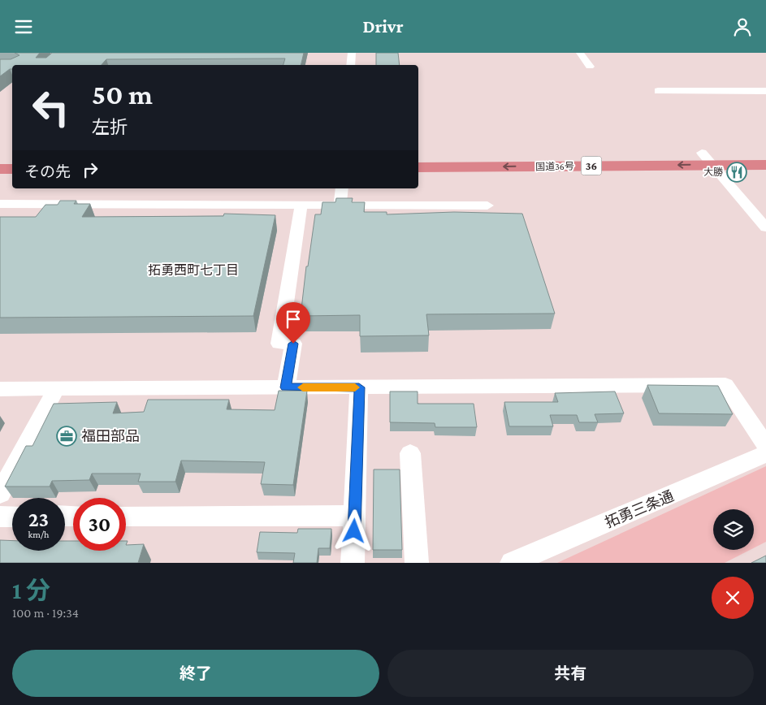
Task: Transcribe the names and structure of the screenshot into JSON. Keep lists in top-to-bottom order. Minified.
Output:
{"streets":{"highway":["36","国道36号"],"street":["拓勇三条通"]},"districts":["拓勇西町七丁目"],"places":{"restaurant":["大勝"],"office":["福田部品"]},"page":{"header":"Drivr","turn":["50 m","左折"],"then":"その先","speed":"23 km/h","limit":"30","heading":["1 分","100 m · 19:34"],"buttons":["終了","共有"]}}
